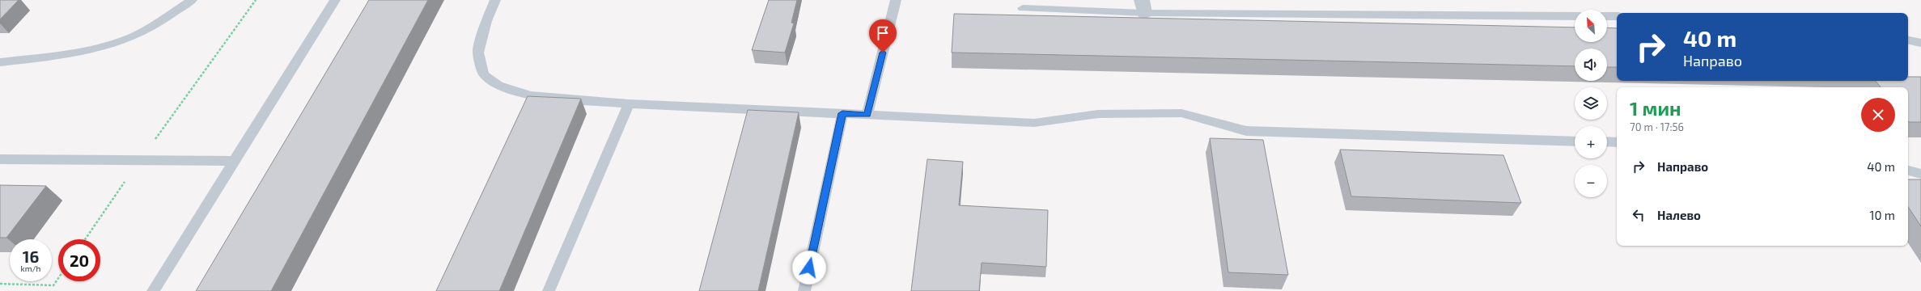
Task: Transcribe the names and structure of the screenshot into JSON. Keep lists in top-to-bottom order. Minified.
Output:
{"north":"top left","page":{"map_buttons":["+","−"],"turn":["40 m","Направо"],"heading":["1 мин","70 m · 17:56"],"list":[{"name":"Направо","value":"40 m"},{"name":"Налево","value":"10 m"}],"speed":"16 km/h","limit":"20"}}
